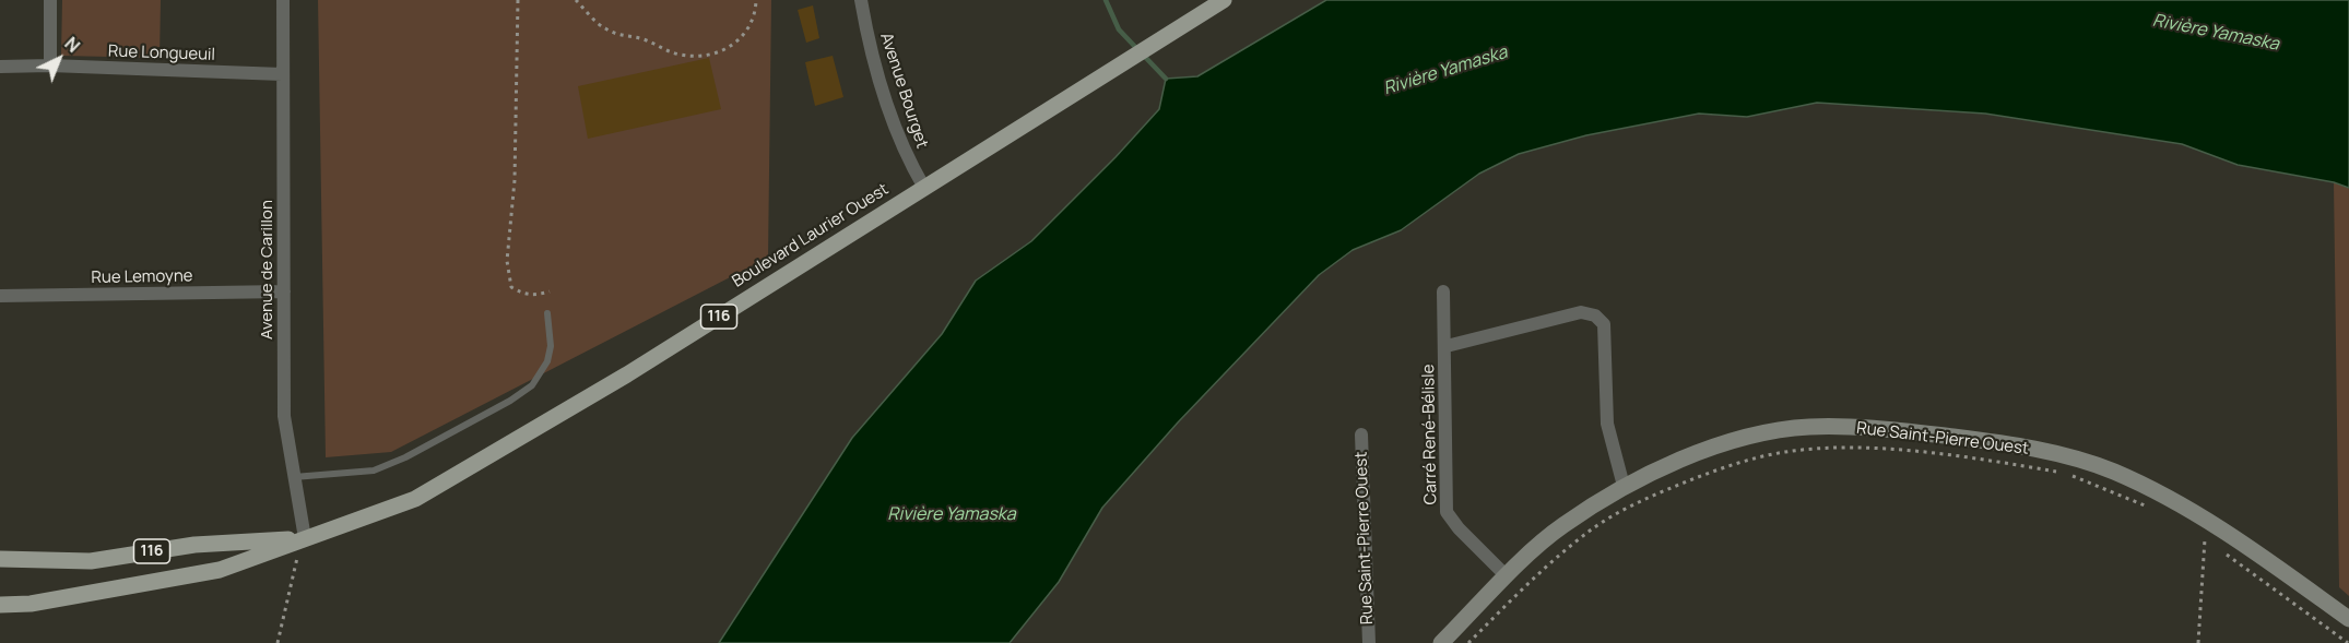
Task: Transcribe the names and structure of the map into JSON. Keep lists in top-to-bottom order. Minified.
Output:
{"streets":{"main road":["Boulevard Laurier Ouest","116"],"street":["Rue Longueuil","Avenue Bourget","Avenue de Carillon","Rue Lemoyne","Carré René-Bélisle","Rue Saint-Pierre Ouest"]},"crossings":[["Rue Longueuil","Avenue de Carillon"],["Avenue Bourget","Boulevard Laurier Ouest"],["Boulevard Laurier Ouest","Avenue de Carillon"],["Avenue de Carillon","Rue Lemoyne"],["Carré René-Bélisle","Rue Saint-Pierre Ouest"]],"water":["Rivière Yamaska"],"north":"top right"}
